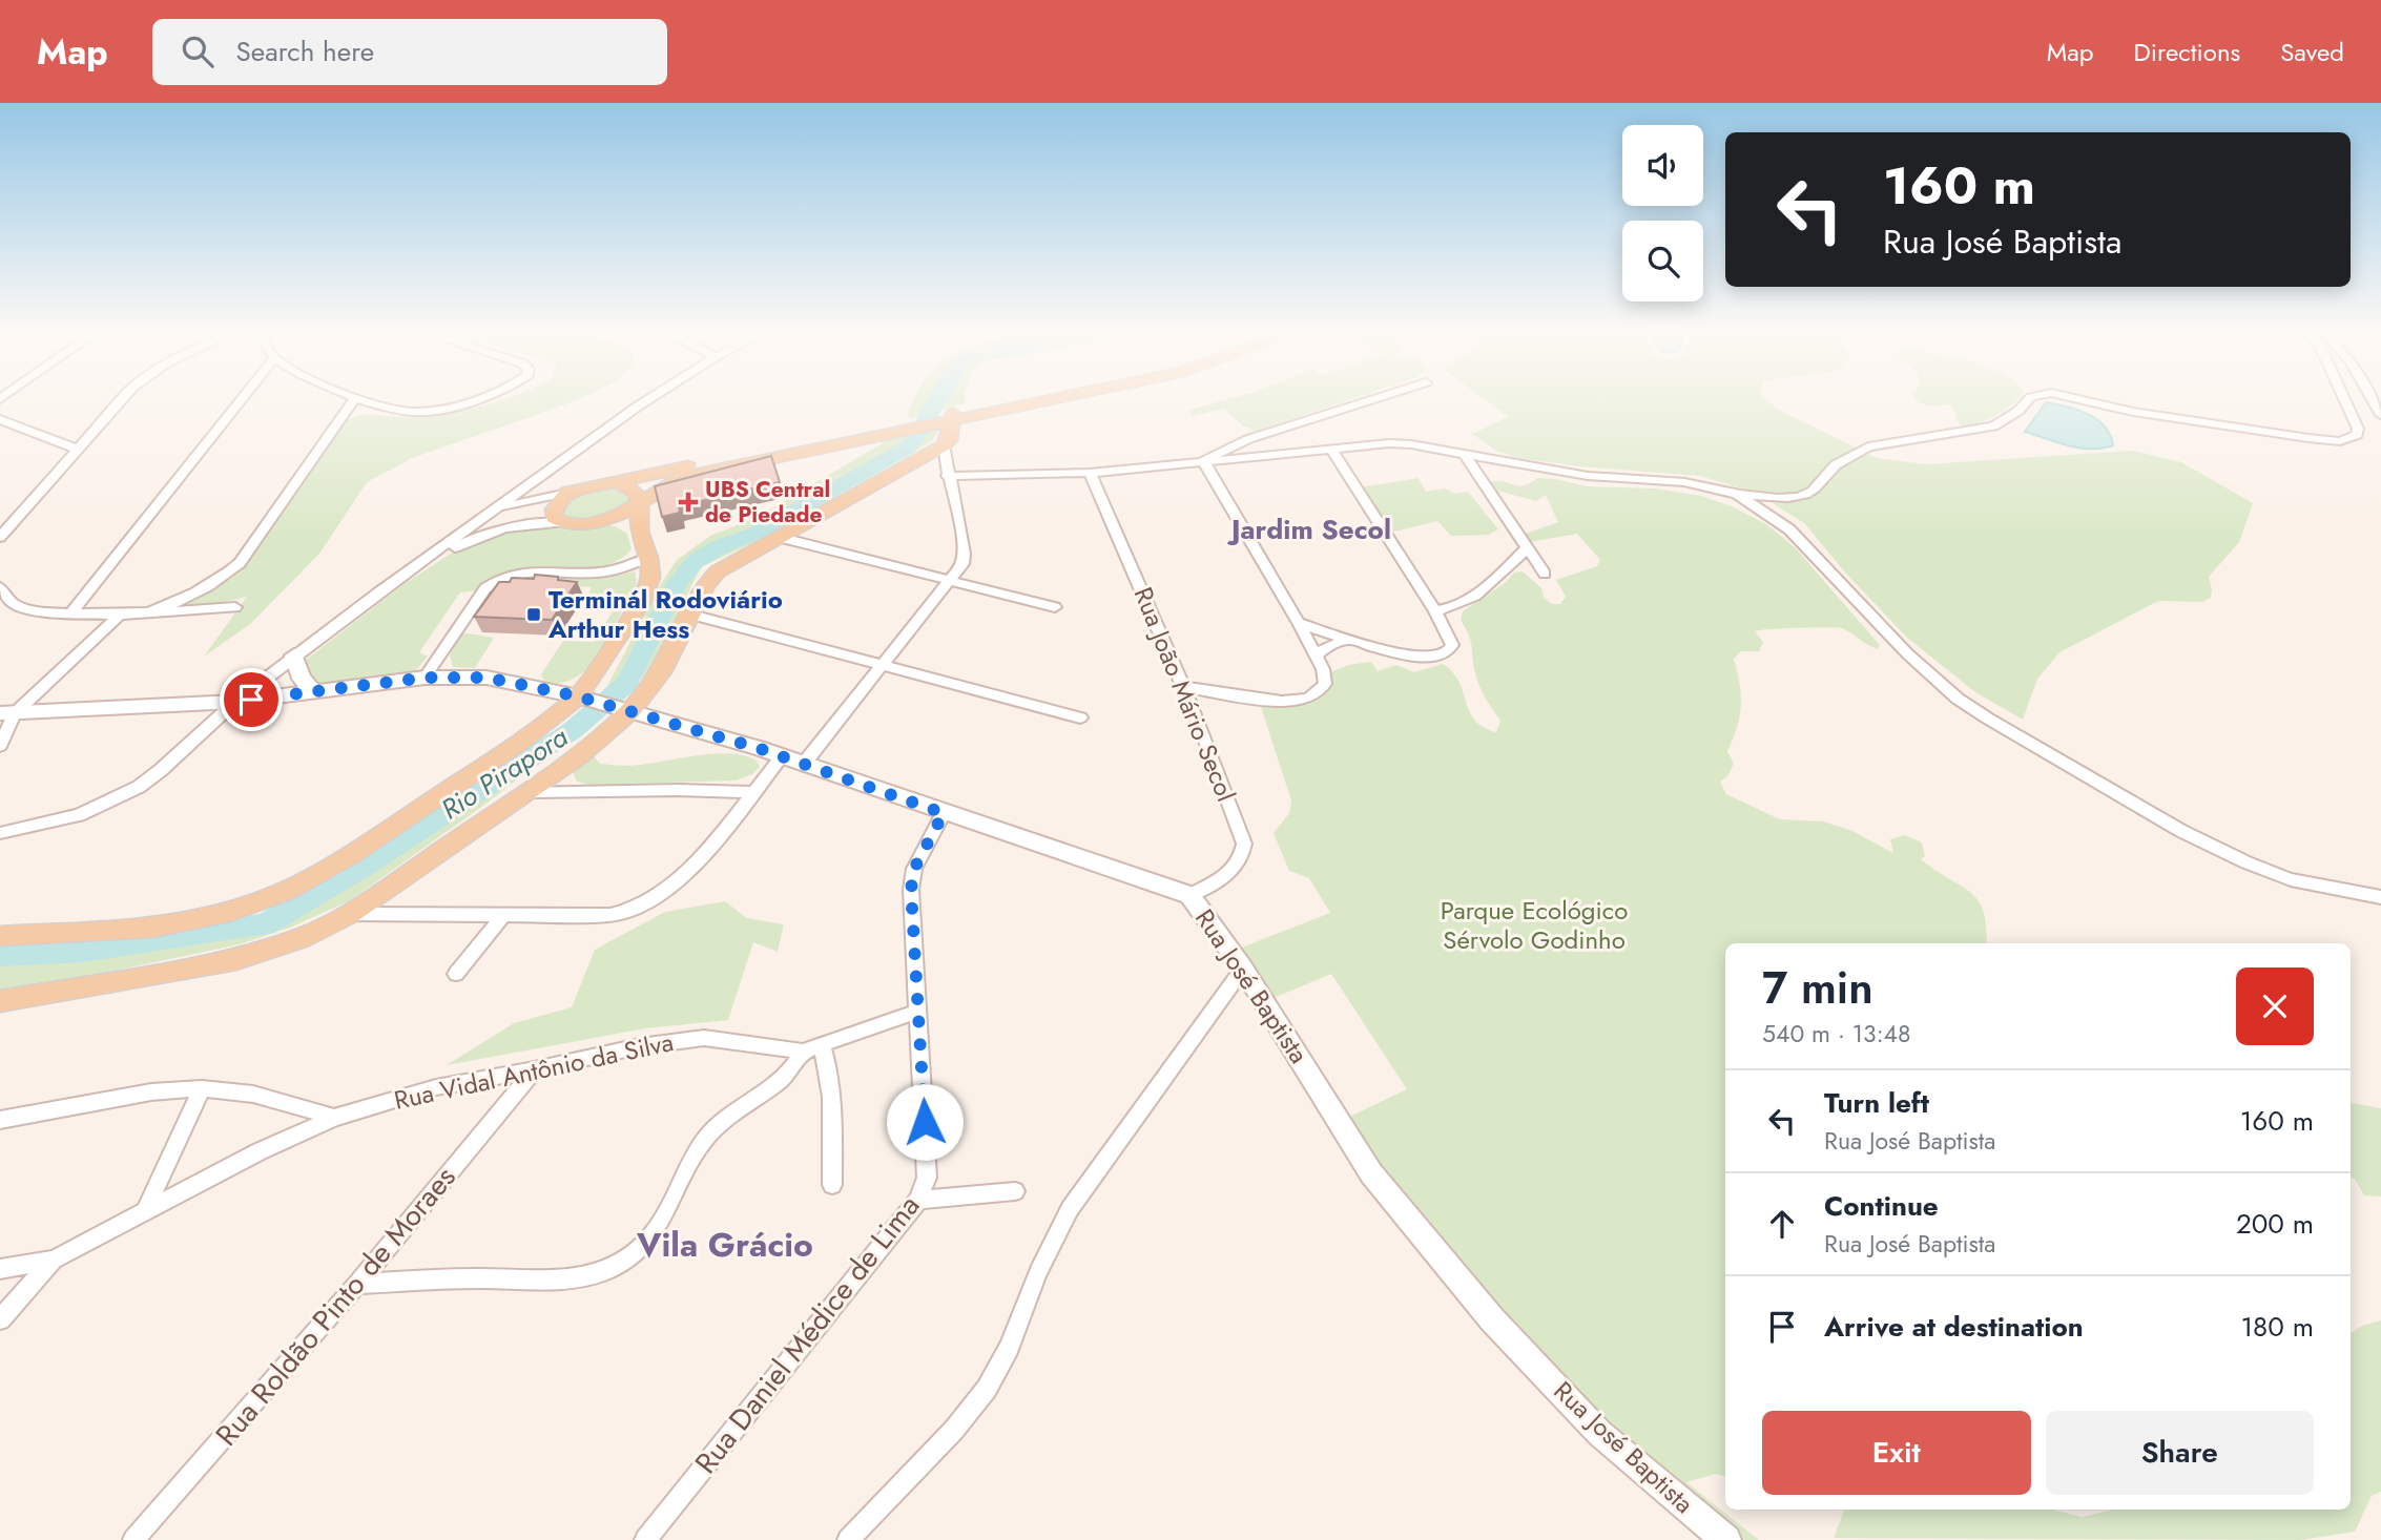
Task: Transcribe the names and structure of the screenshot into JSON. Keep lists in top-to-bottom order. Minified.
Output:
{"streets":{"street":["Rua João Mário Secol","Rua José Baptista","Rua Vidal Antônio da Silva","Rua Roldão Pinto de Moraes","Rua Daniel Médice de Lima"]},"crossings":[["Rua João Mário Secol","Rua José Baptista"],["Rua José Baptista","Rua Daniel Médice de Lima"],["Rua Vidal Antônio da Silva","Rua Roldão Pinto de Moraes"],["Rua Vidal Antônio da Silva","Rua Daniel Médice de Lima"]],"districts":["Jardim Secol","Vila Grácio"],"water":["Rio Pirapora"],"parks":["Parque Ecológico Sérvolo Godinho"],"places":{"health":["UBS Central de Piedade"],"transit":["Terminál Rodoviário Arthur Hess"]},"page":{"header":"Map","search":"Search here","nav":["Map","Directions","Saved"],"turn":["160 m","Rua José Baptista"],"heading":["7 min","540 m · 13:48"],"list":[{"name":"Turn left","note":"Rua José Baptista","value":"160 m"},{"name":"Continue","note":"Rua José Baptista","value":"200 m"},{"name":"Arrive at destination","value":"180 m"}],"buttons":["Exit","Share"]}}
